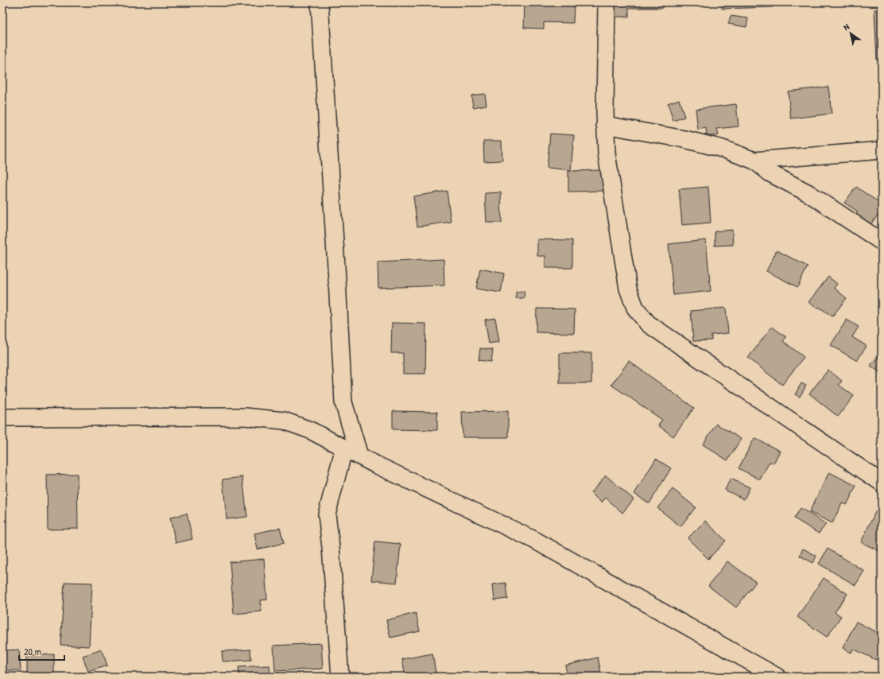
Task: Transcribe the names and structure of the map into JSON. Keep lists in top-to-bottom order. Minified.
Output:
{"scale_bar":"20 m","north":"top left"}
